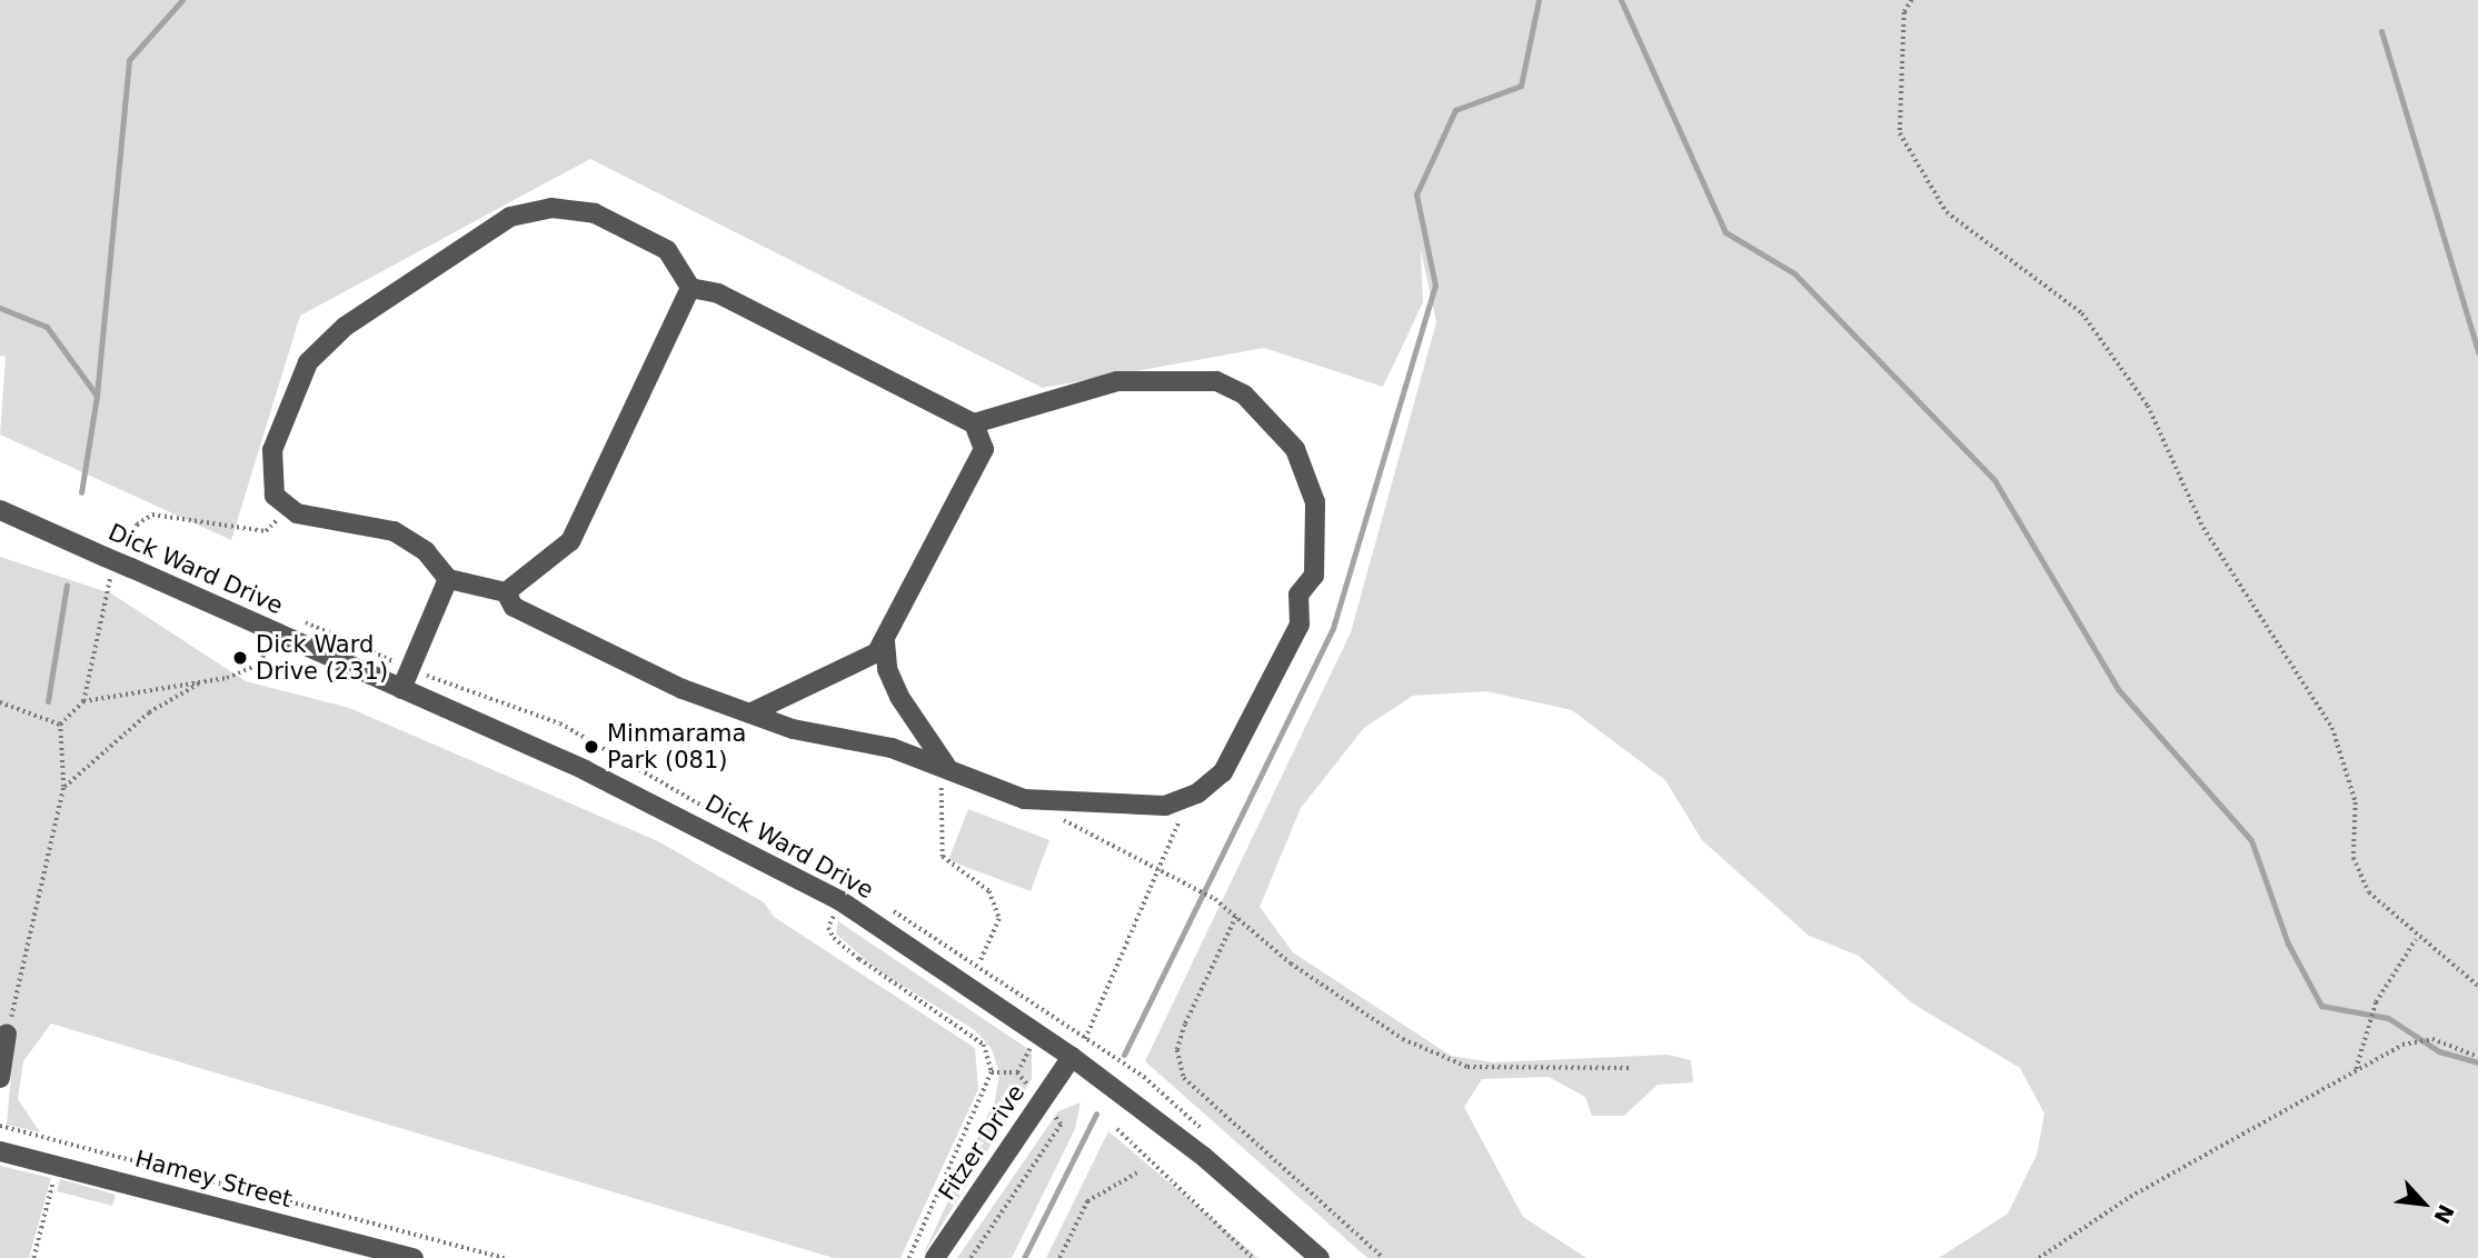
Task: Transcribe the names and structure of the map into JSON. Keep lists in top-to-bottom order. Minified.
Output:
{"streets":{"street":["Dick Ward Drive","Fitzer Drive","Hamey Street"]},"crossings":[["Dick Ward Drive","Fitzer Drive"]],"places":["Dick Ward Drive (231)","Minmarama Park (081)"],"north":"bottom right"}
